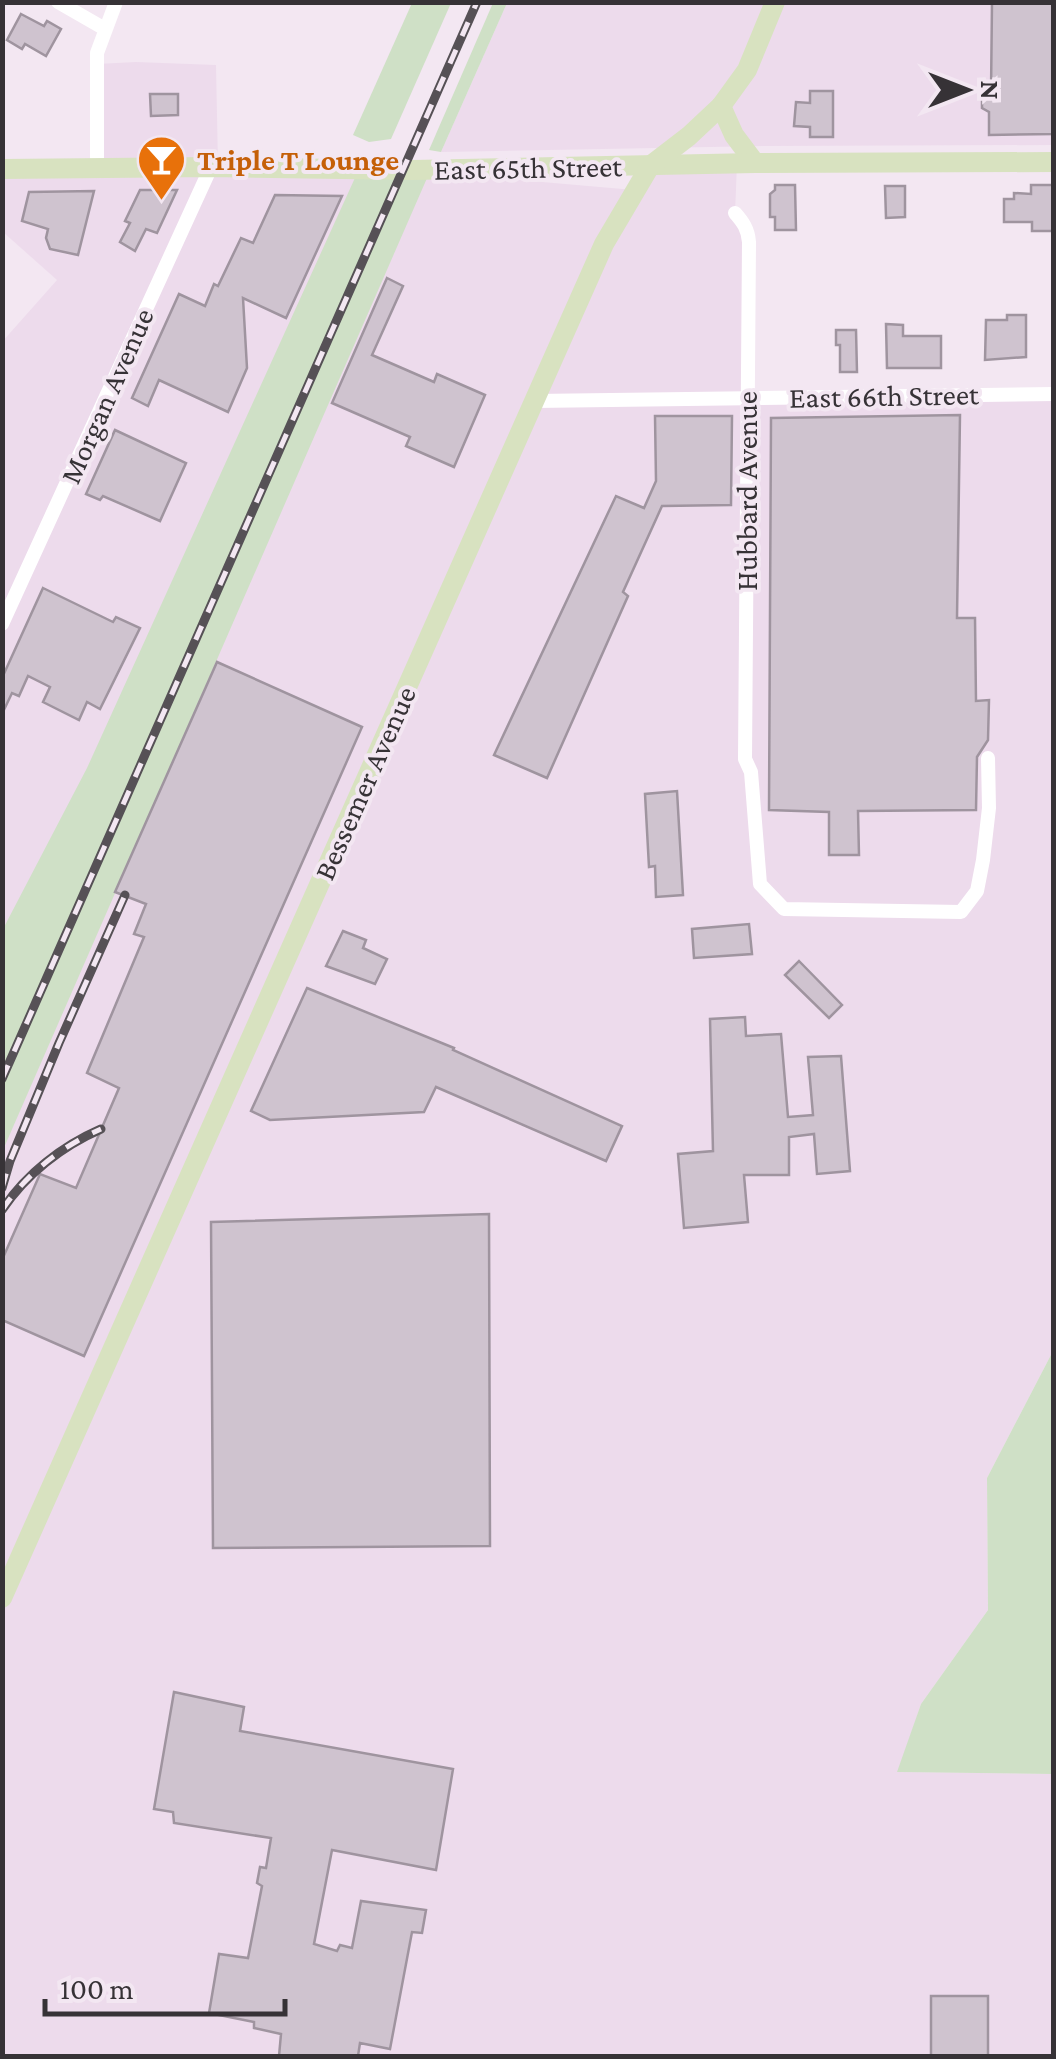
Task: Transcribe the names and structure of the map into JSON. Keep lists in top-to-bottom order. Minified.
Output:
{"streets":{"street":["East 65th Street","Morgan Avenue","East 66th Street","Hubbard Avenue","Bessemer Avenue"]},"crossings":[["East 65th Street","Morgan Avenue"],["East 65th Street","Bessemer Avenue"],["East 66th Street","Hubbard Avenue"],["East 66th Street","Bessemer Avenue"]],"places":{"bar":["Triple T Lounge"]},"scale_bar":"100 m","north":"right"}
